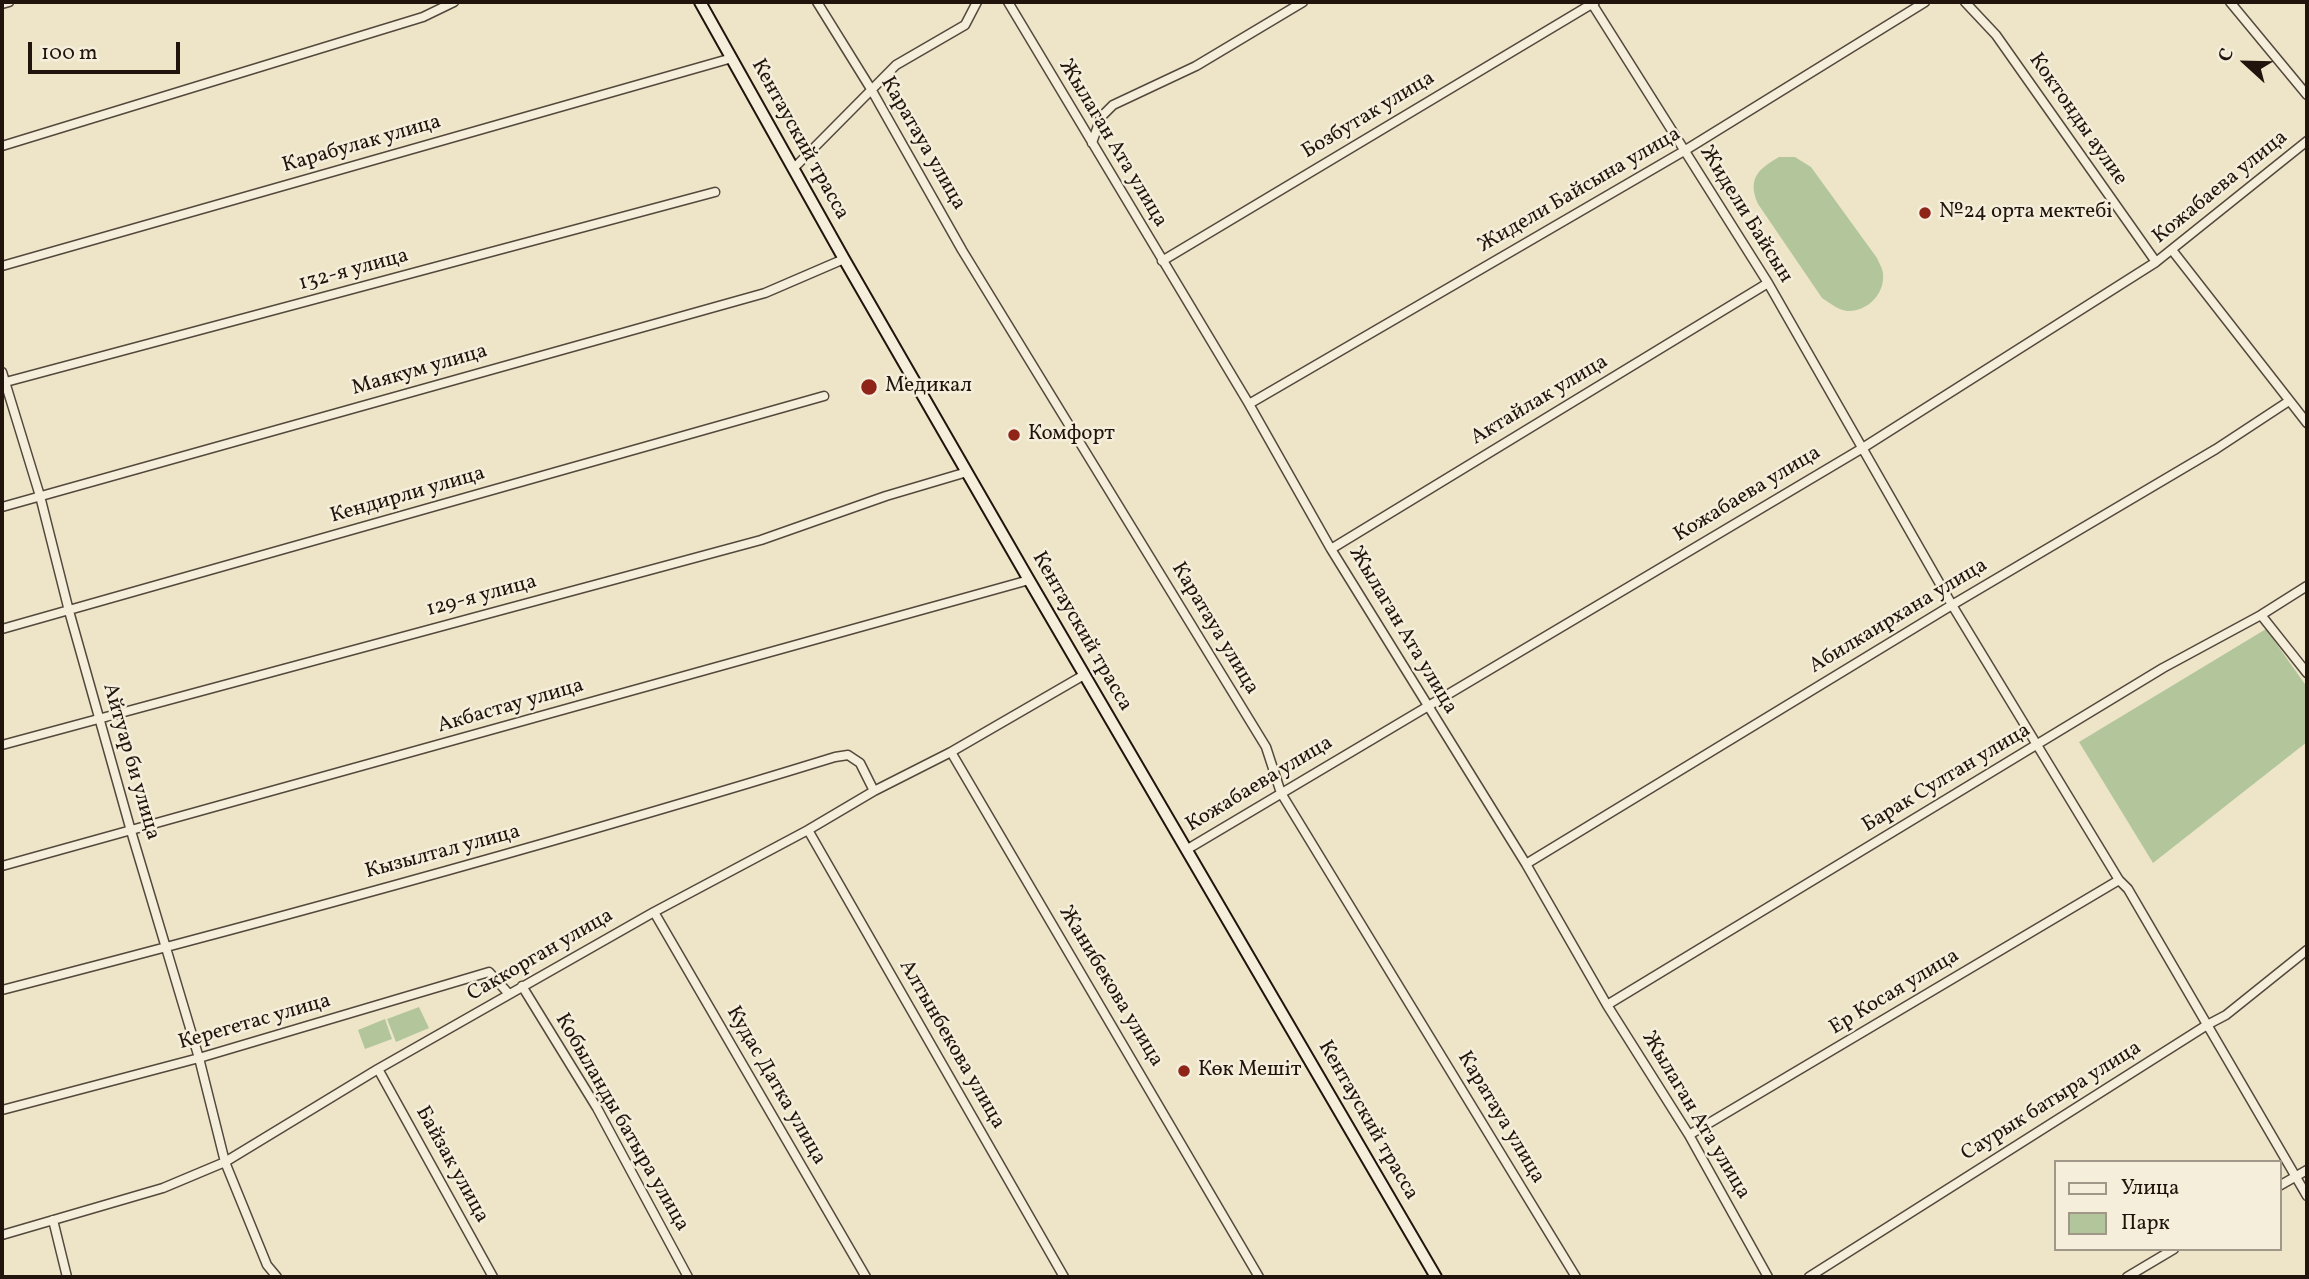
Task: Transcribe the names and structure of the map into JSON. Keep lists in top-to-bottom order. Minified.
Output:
{"streets":{"main road":["Кентауский трасса"],"street":["Бозбутак улица","Коктонды аулие","Каратауа улица","Жылаган Ата улица","Карабулак улица","Кожабаева улица","Жидели Байсына улица","Жидели Байсын","132-я улица","Маякум улица","Актайлак улица","Кендирли улица","129-я улица","Абилкаирхана улица","Акбастау улица","Айтуар би улица","Барак Султан улица","Кызылтал улица","Саккорган улица","Жанибекова улица","Ер Косая улица","Керегетас улица","Алтынбекова улица","Кудас Датка улица","Саурык батыра улица","Кобыланды батыра улица","Байзак улица"]},"crossings":[["Бозбутак улица","Жылаган Ата улица"],["Бозбутак улица","Жидели Байсын"],["Коктонды аулие","Кожабаева улица"],["Кентауский трасса","Карабулак улица"],["Кентауский трасса","Кожабаева улица"],["Кентауский трасса","Маякум улица"],["Кентауский трасса","129-я улица"],["Кентауский трасса","Акбастау улица"],["Кентауский трасса","Саккорган улица"],["Каратауа улица","Кожабаева улица"],["Жылаган Ата улица","Кожабаева улица"],["Жылаган Ата улица","Жидели Байсына улица"],["Жылаган Ата улица","Актайлак улица"],["Жылаган Ата улица","Абилкаирхана улица"],["Жылаган Ата улица","Барак Султан улица"],["Жылаган Ата улица","Ер Косая улица"],["Кожабаева улица","Жидели Байсын"],["Жидели Байсына улица","Жидели Байсын"],["Жидели Байсын","Актайлак улица"],["Жидели Байсын","Абилкаирхана улица"],["Жидели Байсын","Барак Султан улица"],["Жидели Байсын","Ер Косая улица"],["Жидели Байсын","Саурык батыра улица"],["132-я улица","Айтуар би улица"],["Маякум улица","Айтуар би улица"],["Кендирли улица","Айтуар би улица"],["129-я улица","Айтуар би улица"],["Акбастау улица","Айтуар би улица"],["Айтуар би улица","Кызылтал улица"],["Айтуар би улица","Саккорган улица"],["Айтуар би улица","Керегетас улица"],["Кызылтал улица","Саккорган улица"],["Саккорган улица","Жанибекова улица"],["Саккорган улица","Керегетас улица"],["Саккорган улица","Алтынбекова улица"],["Саккорган улица","Кудас Датка улица"],["Саккорган улица","Кобыланды батыра улица"],["Саккорган улица","Байзак улица"]],"places":["№24 орта мектебі","Медикал","Комфорт","Көк Мешіт"],"legend":["Улица","Парк"],"scale_bar":"100 m","north":"left"}
